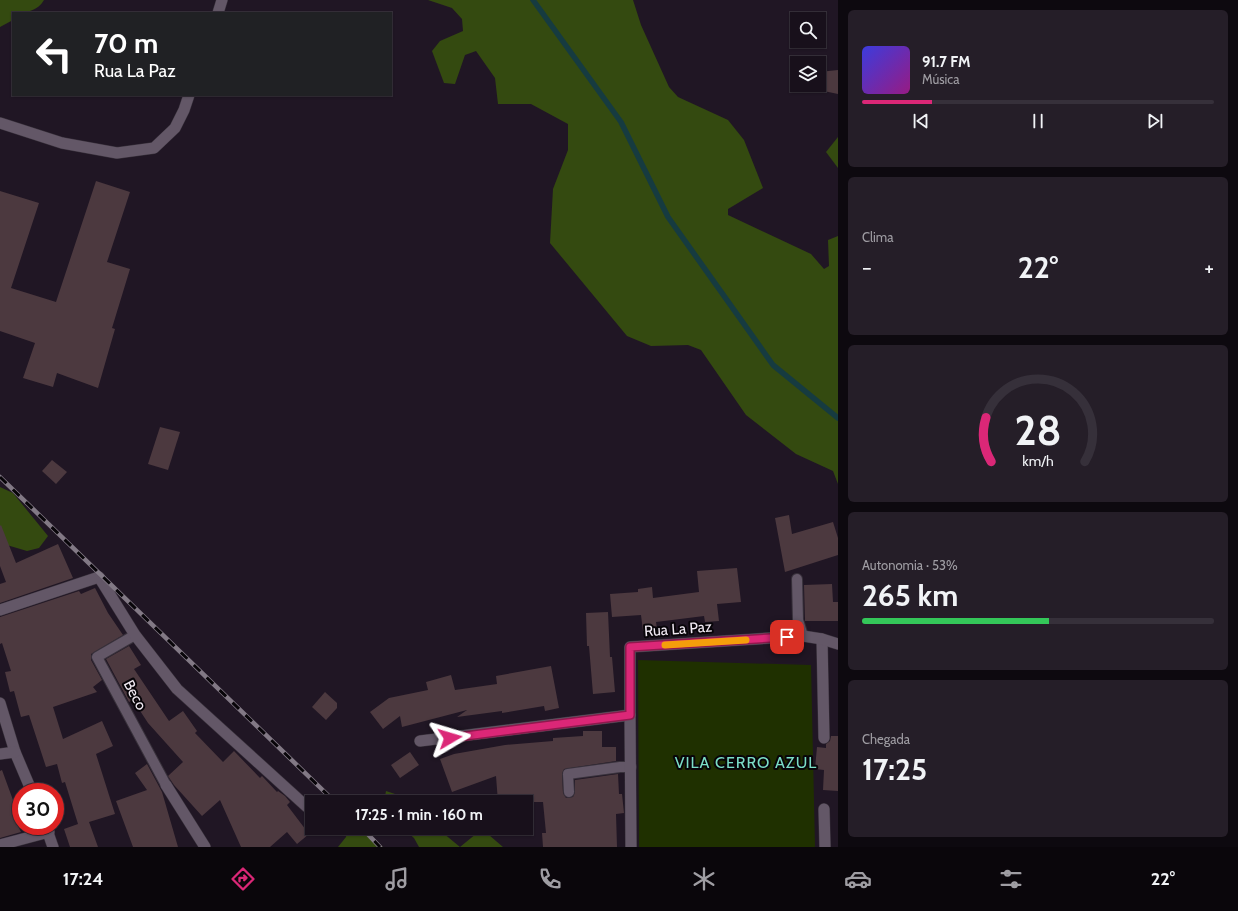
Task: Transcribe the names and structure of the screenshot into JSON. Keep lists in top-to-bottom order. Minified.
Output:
{"streets":{"street":["Rua La Paz"],"lane":["Beco"]},"districts":["VILA CERRO AZUL"],"page":{"turn":["70 m","Rua La Paz"],"song":["91.7 FM","Música"],"tile":["Clima",["Autonomia · 53%","265 km"],["Chegada","17:25"]],"heat":["−","22°","+"],"limit":"30","trip":"17:25 · 1 min · 160 m","tabs":["17:24","22°"],"gauge":["28","km/h"]}}
